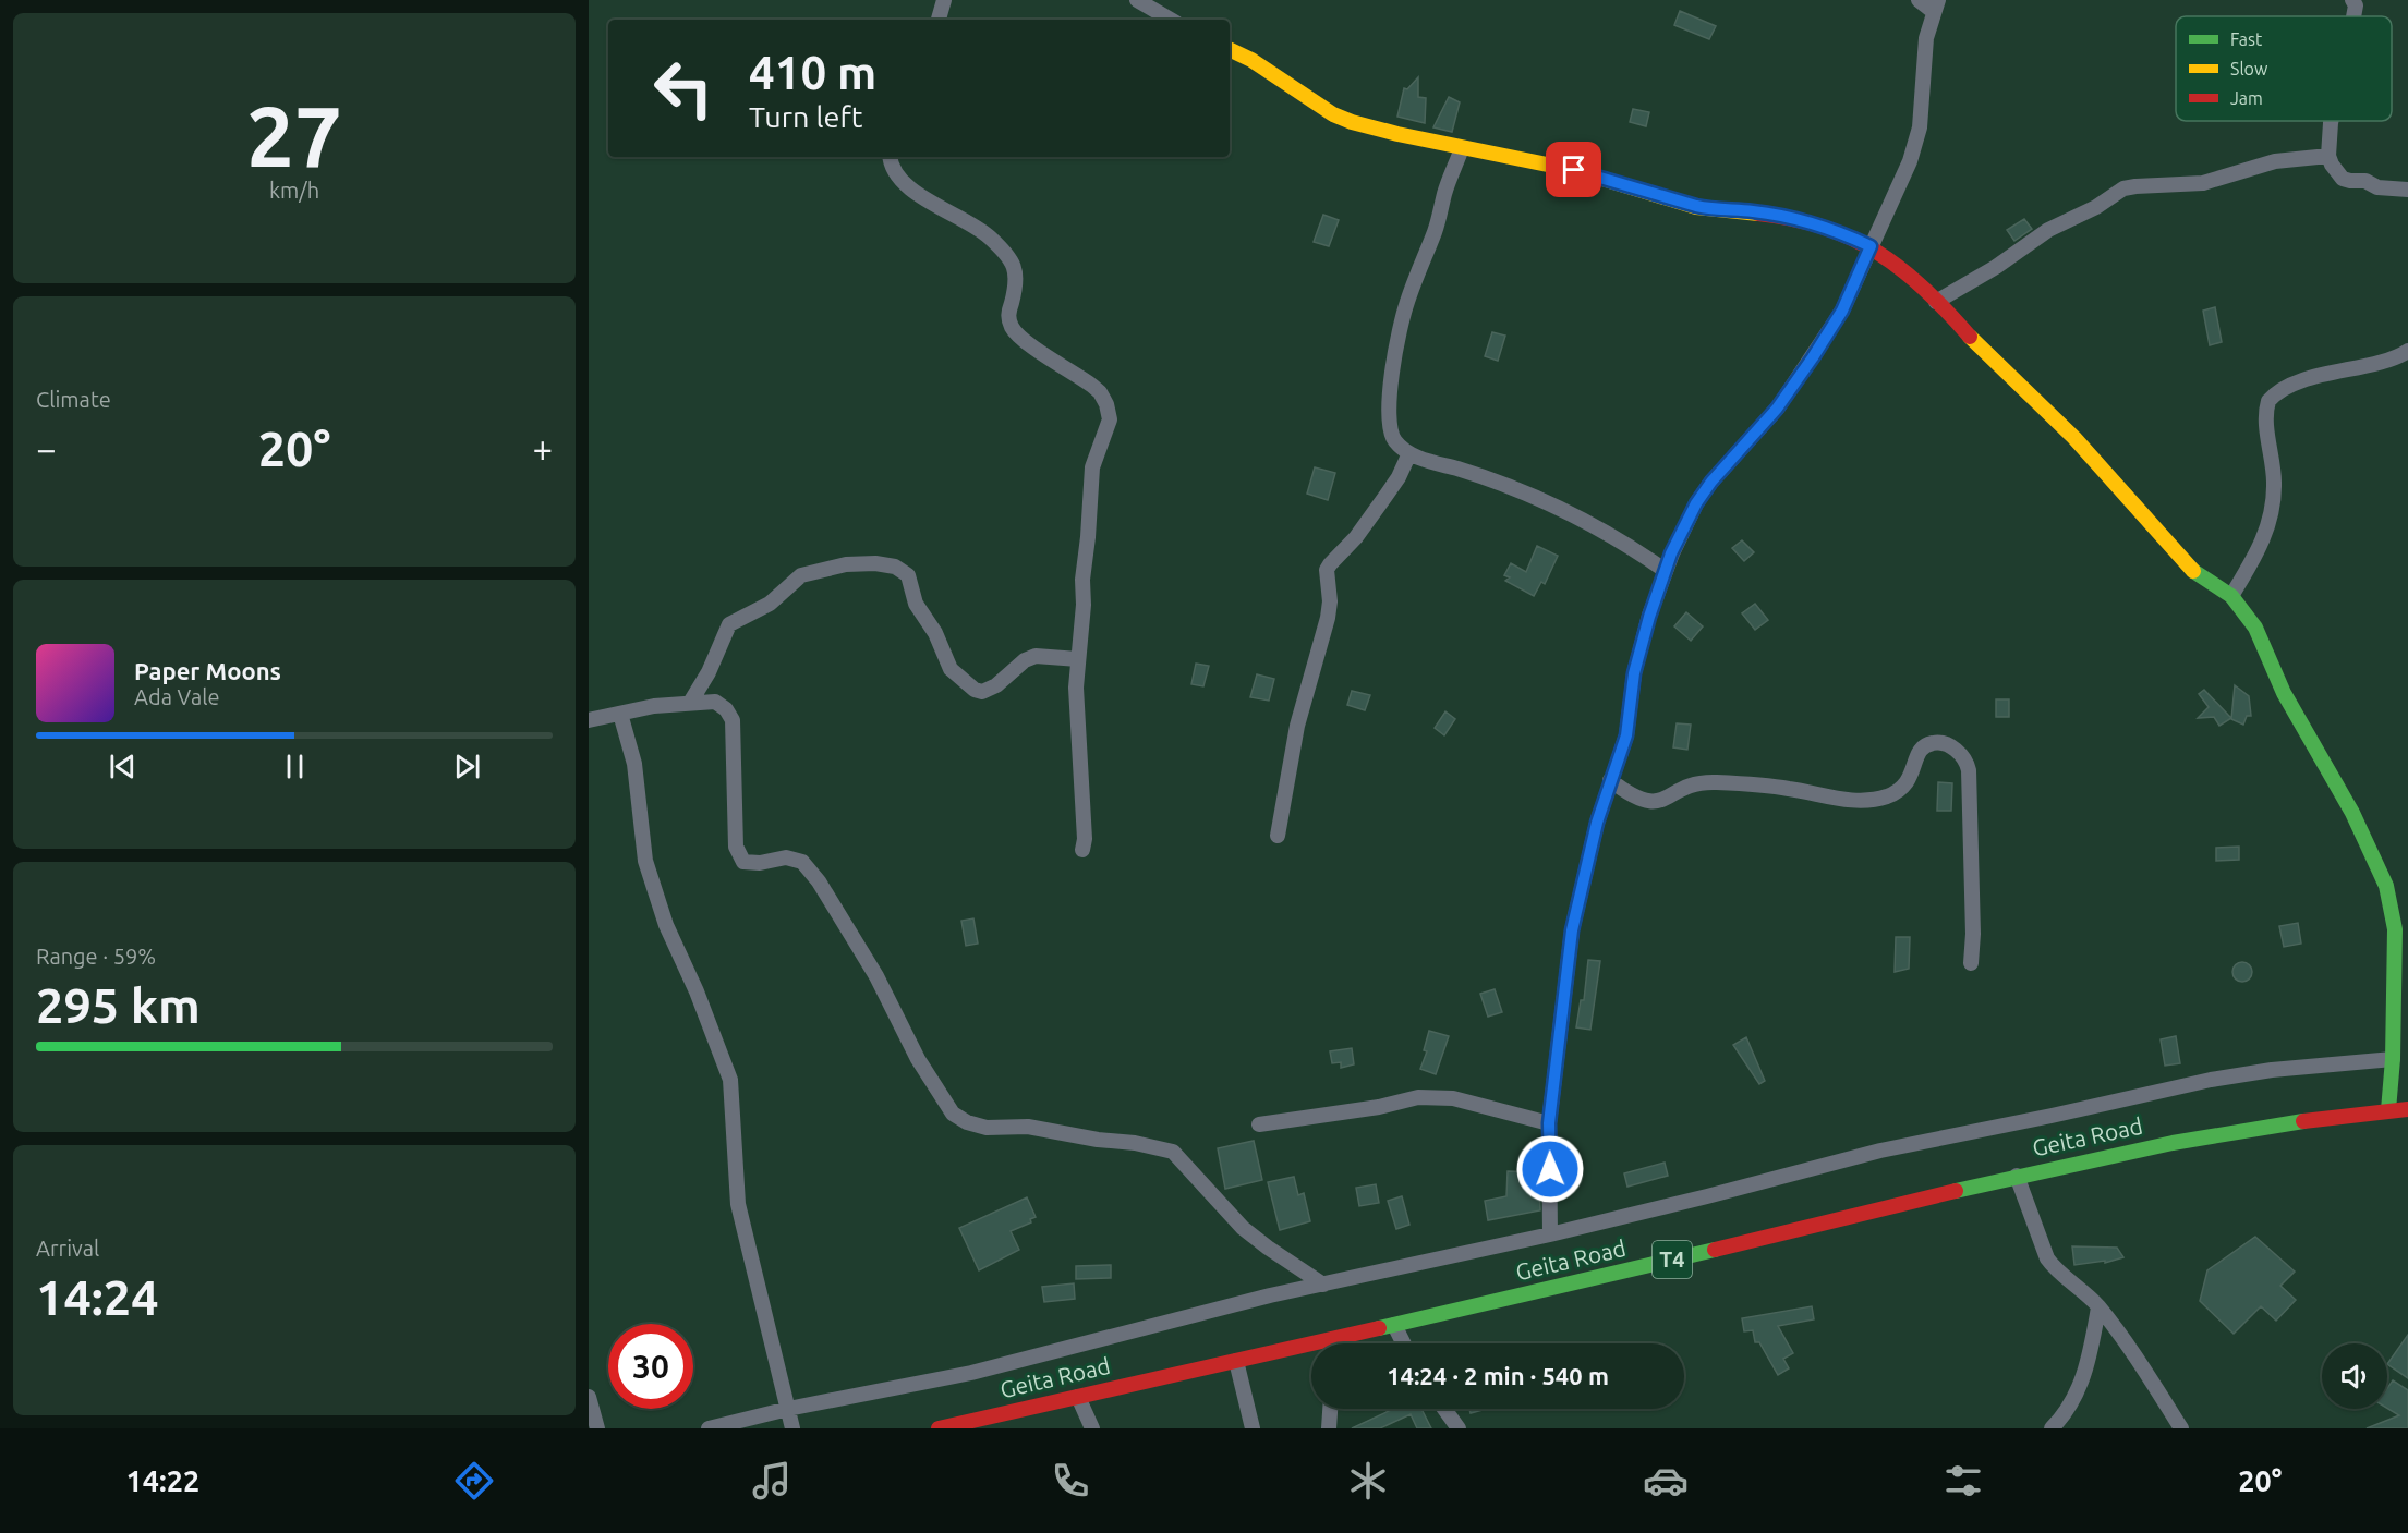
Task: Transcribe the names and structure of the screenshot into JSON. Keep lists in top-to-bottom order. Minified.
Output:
{"streets":{"main road":["Geita Road","T4"]},"legend":["Fast","Slow","Jam"],"page":{"tile":[["27","km/h"],"Climate",["Range · 59%","295 km"],["Arrival","14:24"]],"turn":["410 m","Turn left"],"heat":["−","20°","+"],"song":["Paper Moons","Ada Vale"],"limit":"30","trip":"14:24 · 2 min · 540 m","tabs":["14:22","20°"]}}
